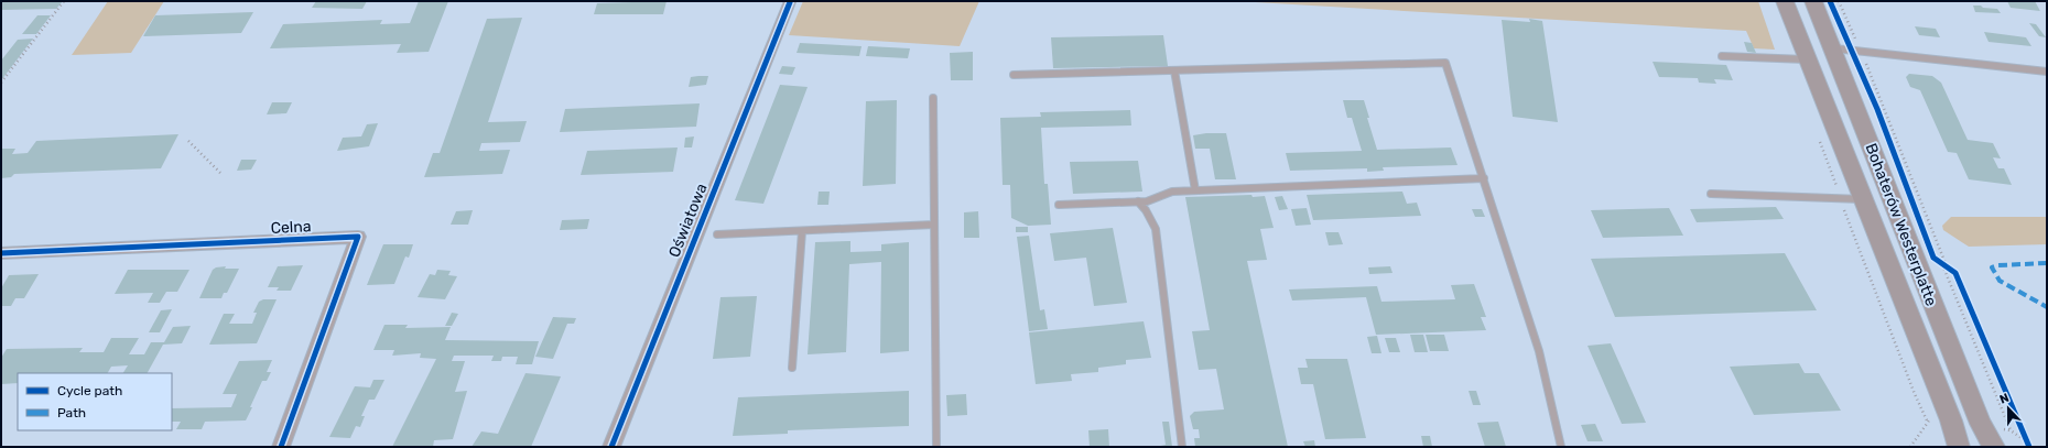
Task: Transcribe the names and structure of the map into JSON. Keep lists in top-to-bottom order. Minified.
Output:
{"streets":{"main road":["Bohaterów Westerplatte"],"street":["Oświatowa","Celna"]},"legend":["Cycle path","Path"],"north":"top"}
